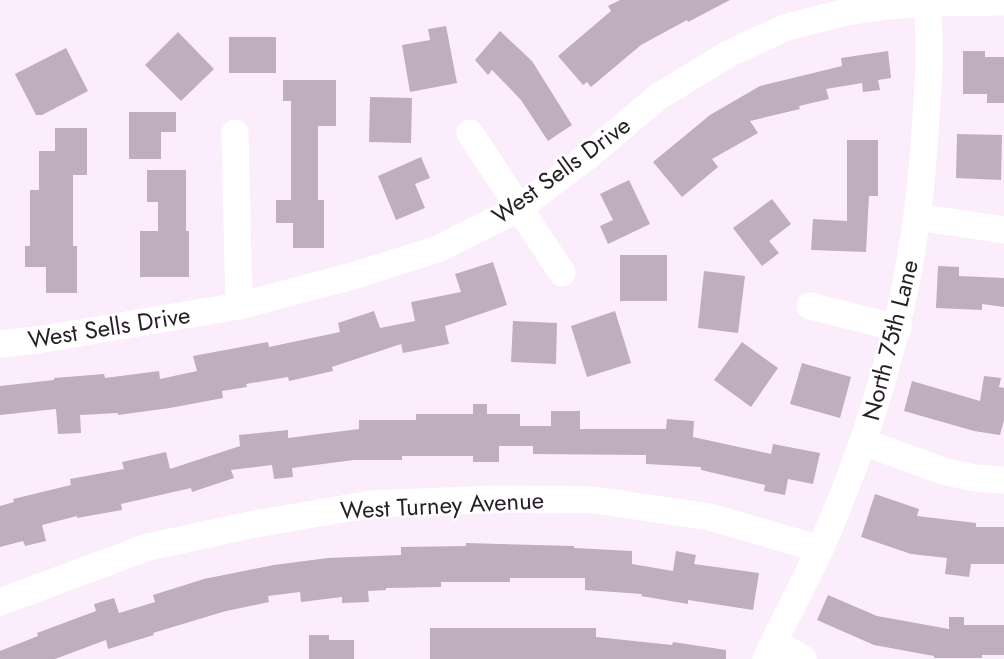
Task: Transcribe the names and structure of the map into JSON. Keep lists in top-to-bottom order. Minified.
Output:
{"streets":{"street":["West Sells Drive","North 75th Lane","West Turney Avenue"]},"crossings":[["West Sells Drive","North 75th Lane"],["North 75th Lane","West Turney Avenue"]]}
